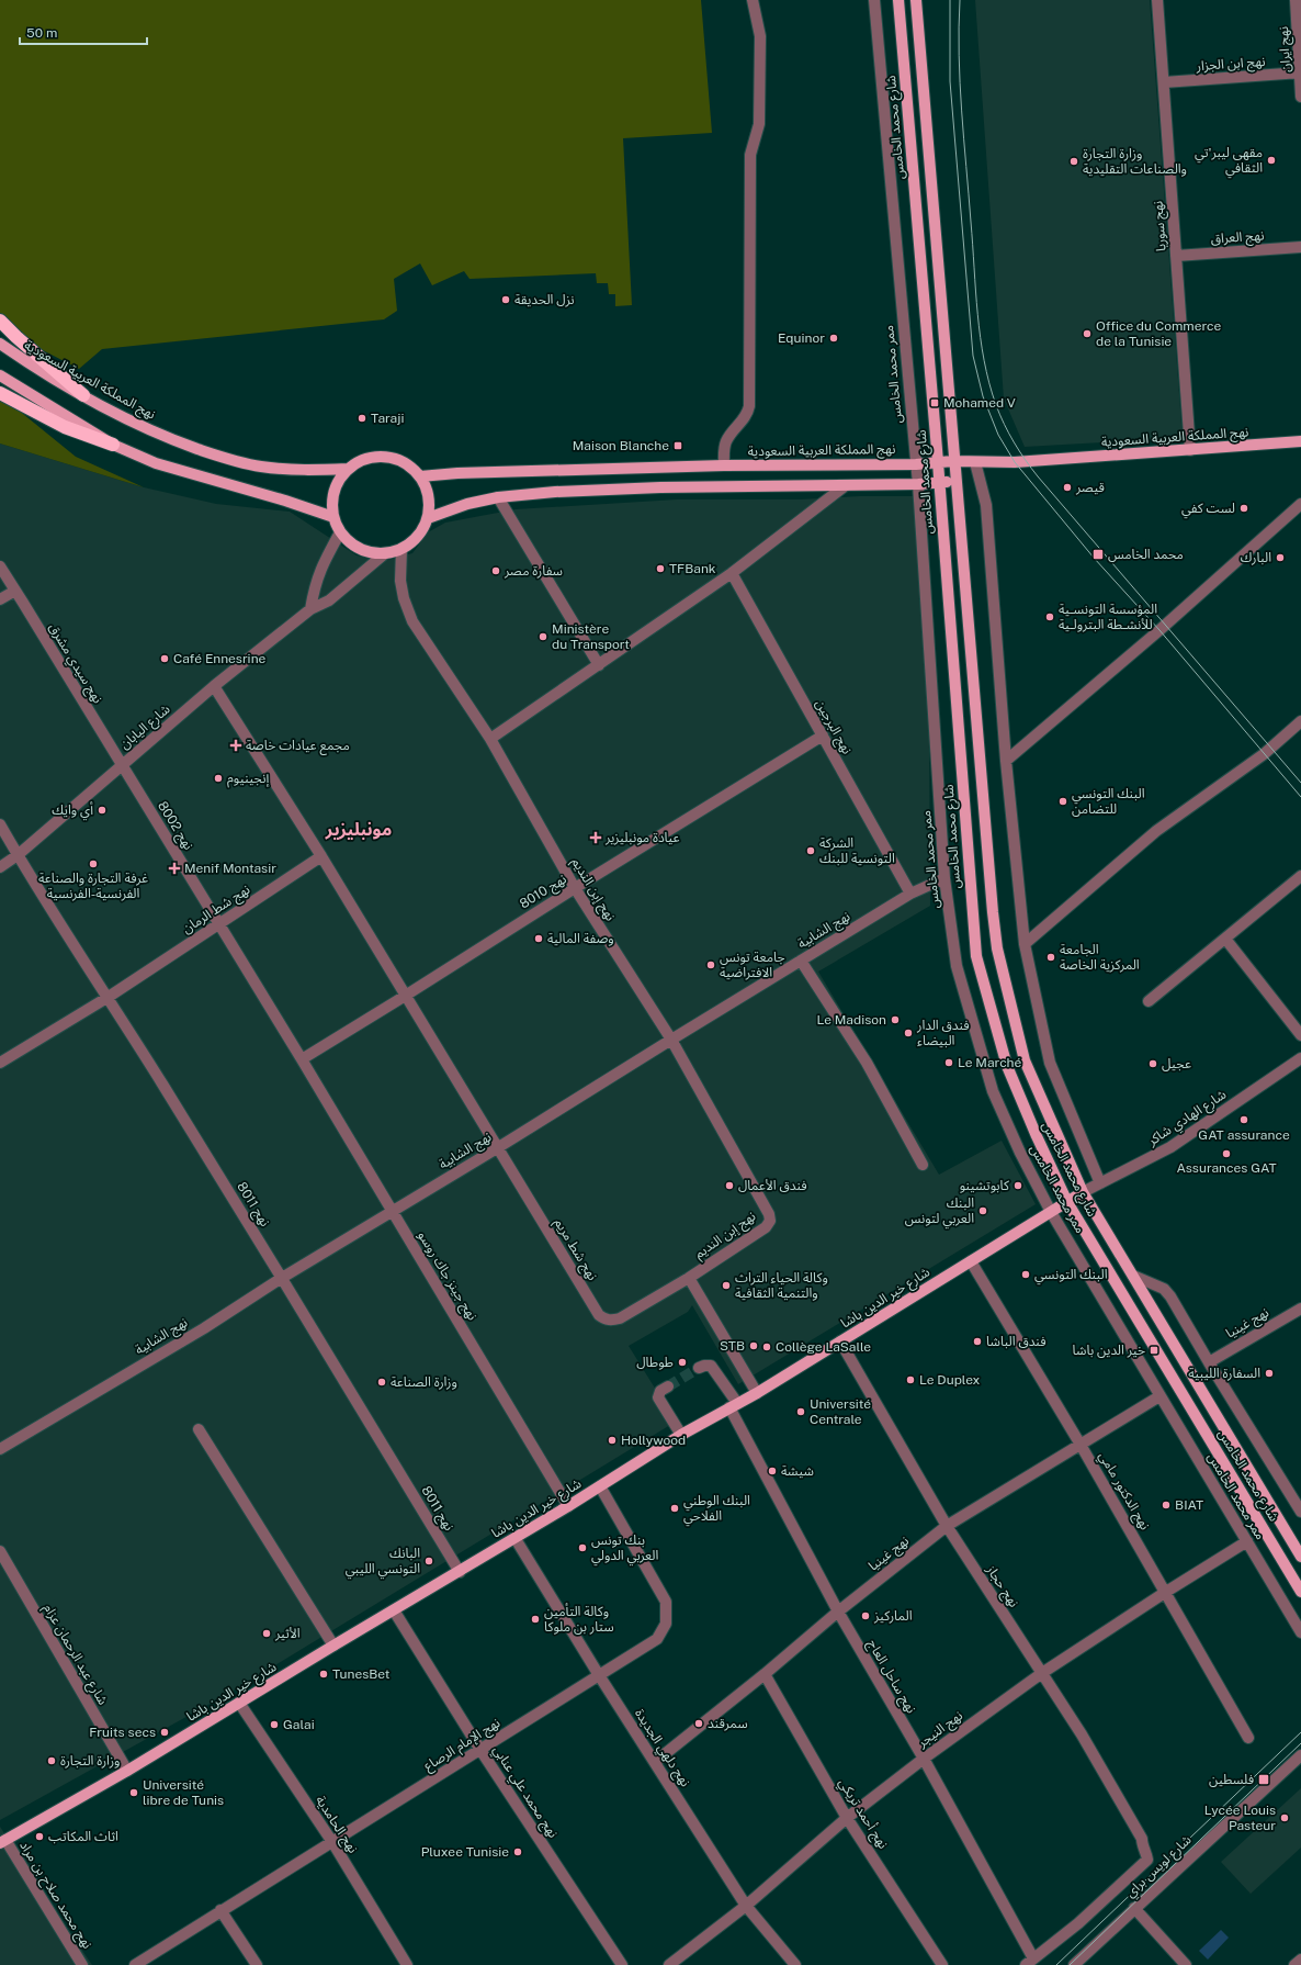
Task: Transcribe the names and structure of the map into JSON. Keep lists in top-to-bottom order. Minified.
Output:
{"streets":{"main road":["شارع محمد الخامس","نهج المملكة العربية السعودية","شارع خير الدين باشا"],"street":["نهج ايران","نهج ابن الجزار","نهج سوريا","نهج العراق","ممر محمد الخامس","نهج سيدي مشرق","شارع اليابان","نهج البرجين","نهج 8002","نهج إبن النديم","نهج 8010","نهج شط الرمان","نهج الشابية","شارع الهادي شاكر","نهج 8011","نهج شط مريم","نهج جينز جاك روسو","نهج غينيا","نهج الدكتور مامي","نهج حجاز","شارع عبد الرحمان عزام","نهج ساحل العاج","نهج النيجر","نهج الإمام الرصاع","نهج دلهي الجديدة","نهج محمد علي عنابي","نهج أحمد تريكي","نهج الحامدية","شارع لويس براي","نهج محمد صلاح بن مراد"]},"crossings":[["نهج ايران","نهج ابن الجزار"],["نهج ابن الجزار","نهج سوريا"],["شارع محمد الخامس","نهج المملكة العربية السعودية"],["شارع محمد الخامس","شارع الهادي شاكر"],["شارع محمد الخامس","شارع خير الدين باشا"],["نهج سوريا","نهج العراق"],["نهج سوريا","نهج المملكة العربية السعودية"],["ممر محمد الخامس","نهج المملكة العربية السعودية"],["ممر محمد الخامس","نهج الشابية"],["ممر محمد الخامس","شارع خير الدين باشا"],["ممر محمد الخامس","نهج غينيا"],["ممر محمد الخامس","نهج النيجر"],["نهج المملكة العربية السعودية","شارع اليابان"],["نهج المملكة العربية السعودية","نهج إبن النديم"],["نهج سيدي مشرق","شارع اليابان"],["نهج سيدي مشرق","نهج 8002"],["شارع اليابان","نهج 8002"],["شارع اليابان","نهج إبن النديم"],["شارع اليابان","نهج 8011"],["نهج البرجين","نهج 8010"],["نهج البرجين","نهج الشابية"],["نهج 8002","نهج 8010"],["نهج 8002","نهج شط الرمان"],["نهج 8002","نهج جينز جاك روسو"],["نهج إبن النديم","نهج 8010"],["نهج إبن النديم","نهج الشابية"],["نهج إبن النديم","نهج شط مريم"],["نهج 8010","نهج شط مريم"],["نهج 8010","نهج جينز جاك روسو"],["نهج شط الرمان","نهج 8011"],["نهج شط الرمان","نهج شط مريم"],["نهج الشابية","نهج 8011"],["نهج الشابية","نهج شط مريم"],["نهج الشابية","نهج جينز جاك روسو"],["شارع الهادي شاكر","شارع خير الدين باشا"],["نهج 8011","شارع خير الدين باشا"],["نهج جينز جاك روسو","شارع خير الدين باشا"],["شارع خير الدين باشا","نهج الدكتور مامي"],["شارع خير الدين باشا","نهج حجاز"],["شارع خير الدين باشا","شارع عبد الرحمان عزام"],["شارع خير الدين باشا","نهج ساحل العاج"],["شارع خير الدين باشا","نهج الإمام الرصاع"],["شارع خير الدين باشا","نهج دلهي الجديدة"],["شارع خير الدين باشا","نهج محمد علي عنابي"],["شارع خير الدين باشا","نهج الحامدية"],["شارع خير الدين باشا","نهج محمد صلاح بن مراد"],["نهج غينيا","نهج الدكتور مامي"],["نهج غينيا","نهج حجاز"],["نهج غينيا","نهج ساحل العاج"],["نهج غينيا","نهج دلهي الجديدة"],["نهج غينيا","نهج أحمد تريكي"],["نهج الدكتور مامي","نهج النيجر"],["نهج حجاز","نهج النيجر"],["نهج حجاز","شارع لويس براي"],["نهج ساحل العاج","نهج النيجر"],["نهج ساحل العاج","شارع لويس براي"],["نهج النيجر","نهج دلهي الجديدة"],["نهج النيجر","نهج أحمد تريكي"],["نهج الإمام الرصاع","نهج دلهي الجديدة"],["نهج الإمام الرصاع","نهج محمد علي عنابي"],["نهج الإمام الرصاع","نهج الحامدية"]],"districts":["مونبليزير"],"places":{"other":["مقهى ليبر'تي الثقافي","وزارة التجارة والصناعات التقليدية","نزل الحديقة","Office du Commerce de la Tunisie","Equinor","Taraji","قيصر","لست كفي","البارك","TFBank","سفارة مصر","المؤسسة التونسـية للأنشـطة البترولـية","Ministère du Transport","Café Ennesrine","إنجينيوم","البنك التونسي للتضامن","أي وايك","الشركة التونسية للبنك","غرفة التجارة والصناعة الفرنسية-الفرنسية","وصفة المالية","الجامعة المركزية الخاصة","جامعة تونس الافتراضية","Le Madison","فندق الدار البيضاء","Le Marché","عجيل","GAT assurance","Assurances GAT","فندق الأعمال","كابوتشينو","البنك العربي لتونس","البنك التونسي","وكالة الحياء التراث والتنمية الثقافية","فندق الباشا","STB","Collège LaSalle","طوطال","السفارة الليبية","Le Duplex","وزارة الصناعة","Université Centrale","Hollywood","شيشة","BIAT","البنك الوطني الفلاحي","بنك تونس العربي الدولي","البانك التونسي الليبي","الماركيز","وكالة التأمين ستار بن ملوكا","الأثير","TunesBet","سمرقند","Galai","Fruits secs","وزارة التجارة","Université libre de Tunis","Lycée Louis Pasteur","اثاث المكاتب","Pluxee Tunisie"],"transit":["Mohamed V","Maison Blanche","محمد الخامس","خير الدين باشا","فلسطين"],"health":["مجمع عيادات خاصة","عيادة مونبليزير","Menif Montasir"]},"scale_bar":"50 m"}
